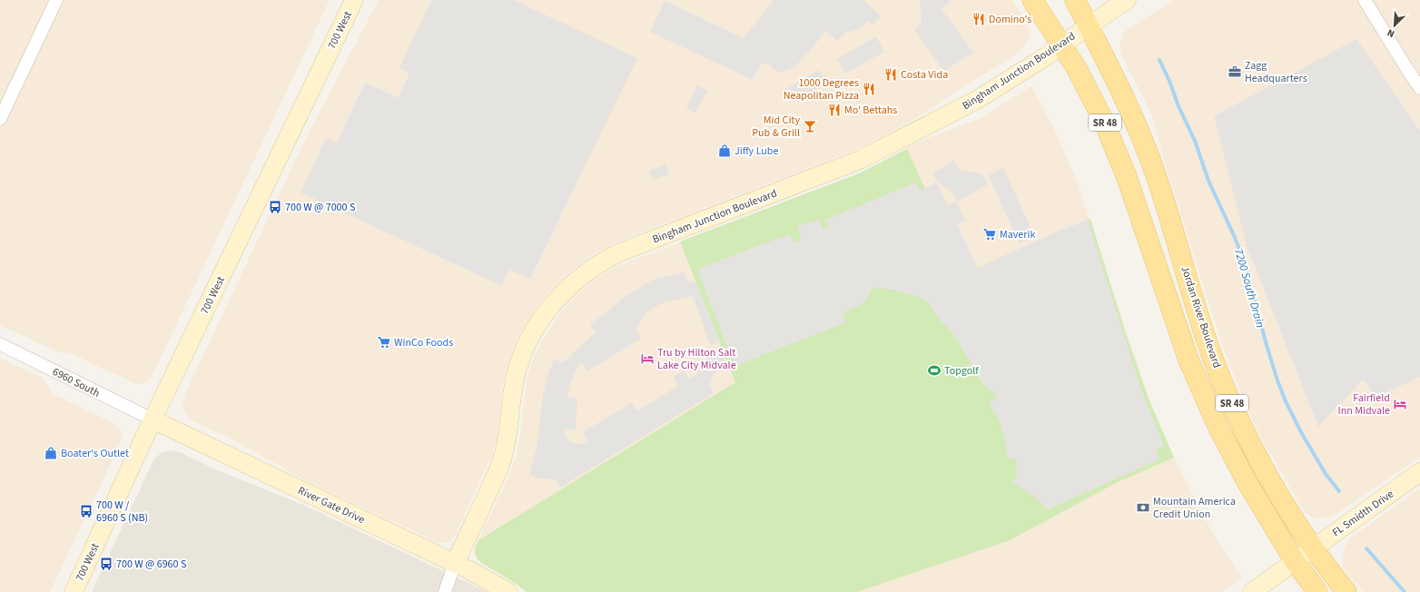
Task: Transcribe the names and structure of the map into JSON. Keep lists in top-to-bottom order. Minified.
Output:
{"streets":{"main road":["SR 48","Jordan River Boulevard"],"street":["700 West","Bingham Junction Boulevard","6960 South","River Gate Drive","FL Smidth Drive"]},"crossings":[["700 West","6960 South"],["700 West","River Gate Drive"],["Bingham Junction Boulevard","SR 48"],["Bingham Junction Boulevard","Jordan River Boulevard"],["Bingham Junction Boulevard","River Gate Drive"],["SR 48","Jordan River Boulevard"],["Jordan River Boulevard","FL Smidth Drive"],["6960 South","River Gate Drive"]],"water":["7200 South Drain"],"places":{"restaurant":["Domino's","Costa Vida","1000 Degrees Neapolitan Pizza","Mo' Bettahs"],"office":["Zagg Headquarters"],"bar":["Mid City Pub & Grill"],"shop":["Jiffy Lube","Boater's Outlet"],"bus stop":["700 W @ 7000 S","700 W / 6960 S (NB)","700 W @ 6960 S"],"supermarket":["Maverik","WinCo Foods"],"hotel":["Tru by Hilton Salt Lake City Midvale","Fairfield Inn Midvale"],"sports":["Topgolf"],"bank":["Mountain America Credit Union"]},"north":"bottom left"}
